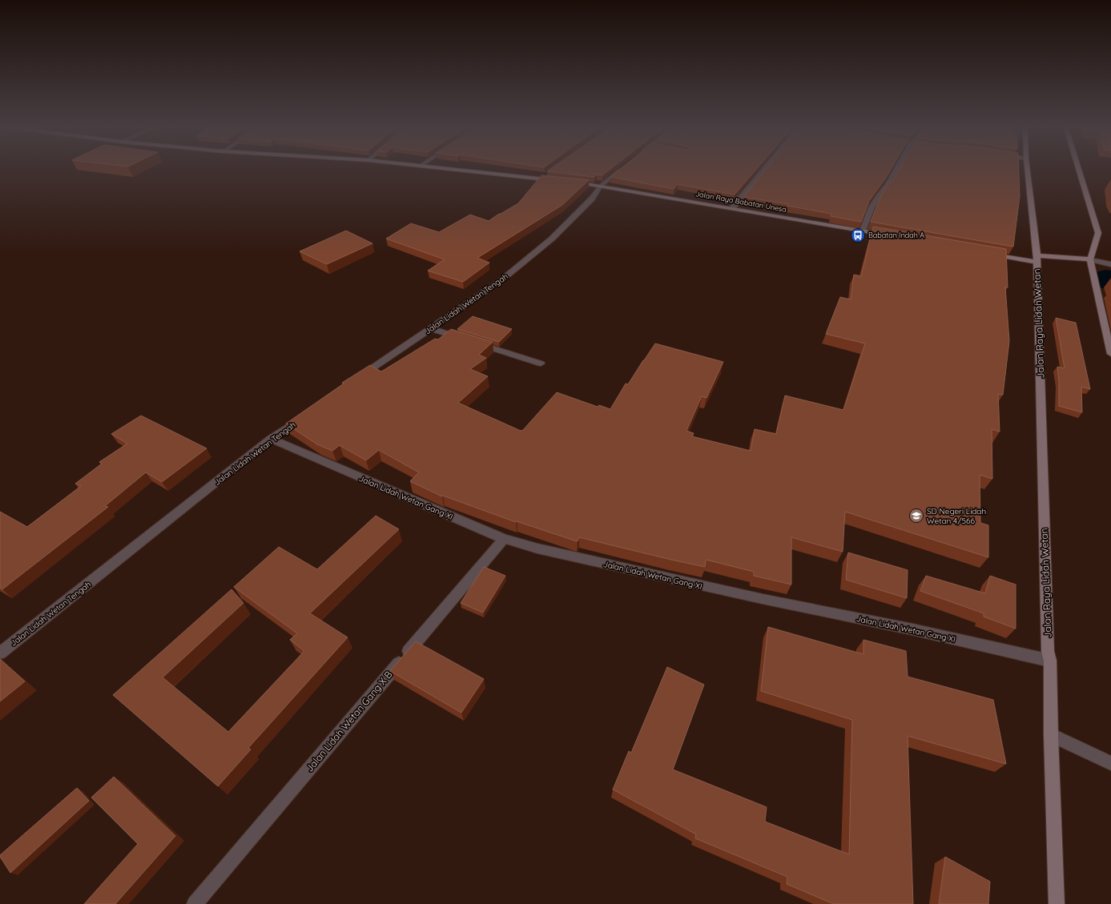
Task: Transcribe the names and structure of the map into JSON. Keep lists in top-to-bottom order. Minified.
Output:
{"streets":{"main road":["Jalan Raya Babatan Unesa","Jalan Raya Lidah Wetan"],"street":["Jalan Lidah Wetan Tengah","Jalan Lidah Wetan Gang XI","Jalan Lidah Wetan Gang X B"]},"crossings":[["Jalan Raya Babatan Unesa","Jalan Lidah Wetan Tengah"],["Jalan Lidah Wetan Tengah","Jalan Lidah Wetan Gang XI"],["Jalan Raya Lidah Wetan","Jalan Lidah Wetan Gang XI"],["Jalan Lidah Wetan Gang XI","Jalan Lidah Wetan Gang X B"]],"places":{"bus stop":["Babatan Indah A"],"school or university":["SD Negeri Lidah Wetan 4/566"]}}
